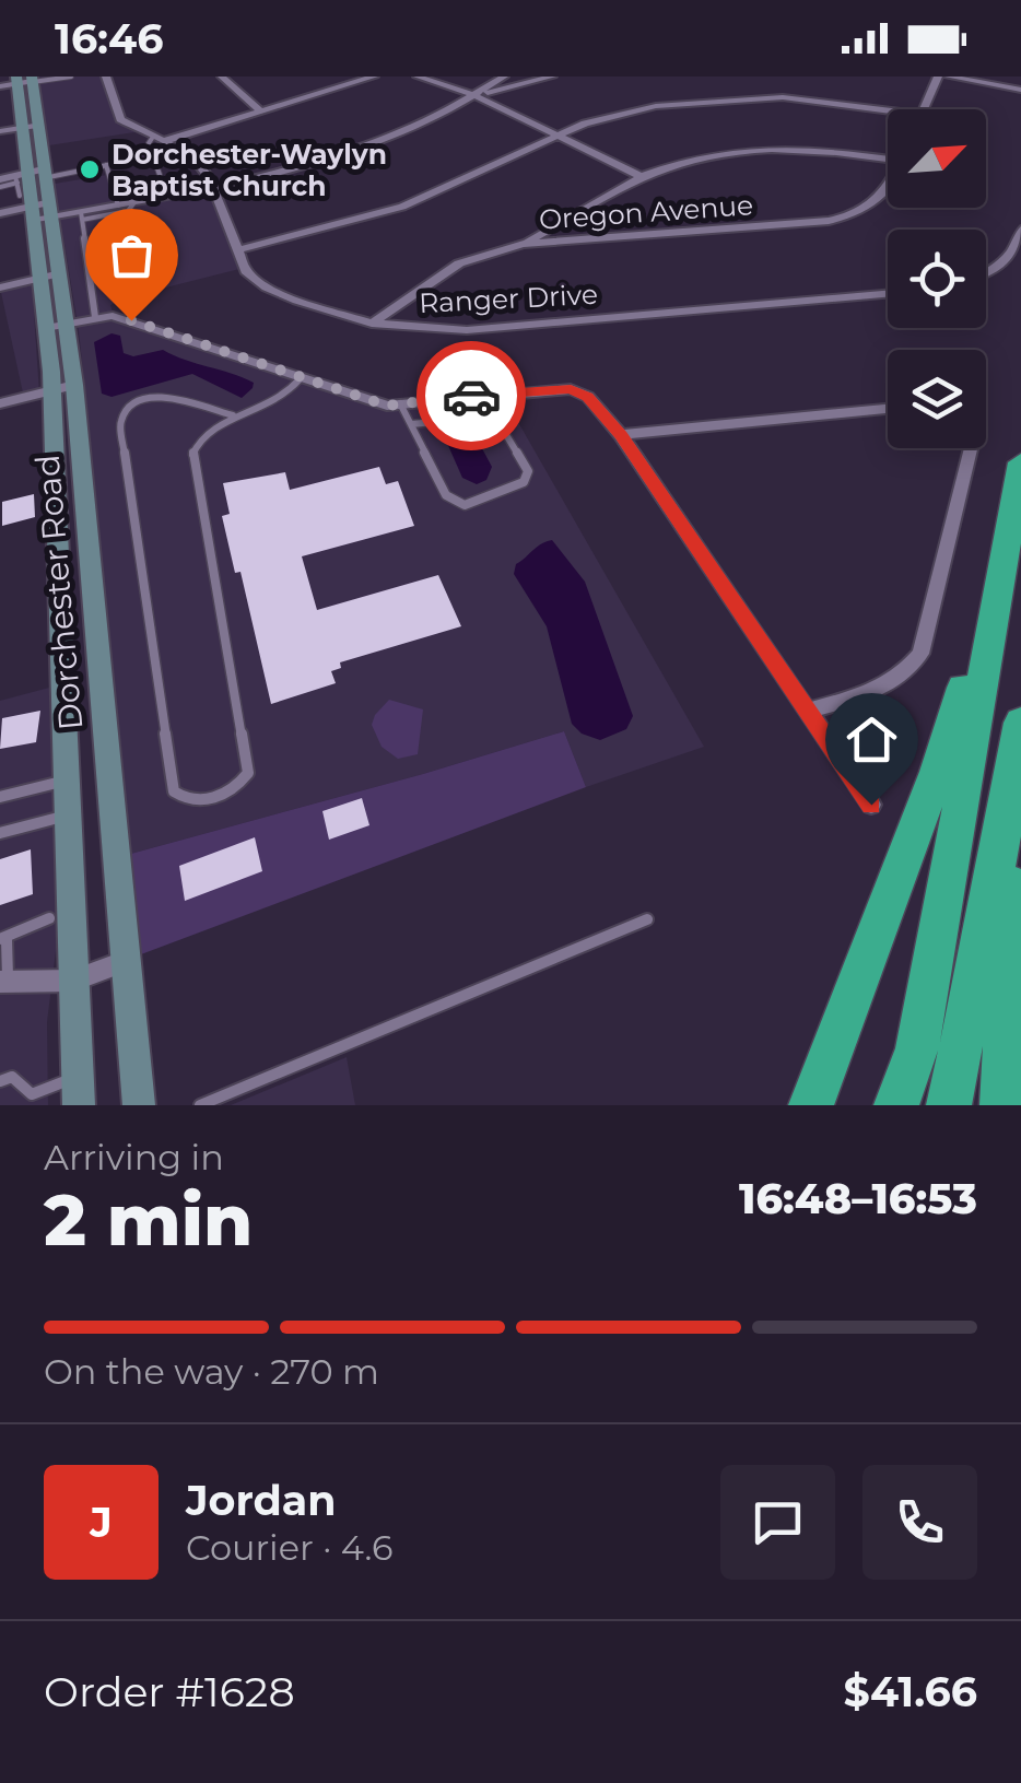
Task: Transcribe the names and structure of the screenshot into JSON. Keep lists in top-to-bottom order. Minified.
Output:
{"streets":{"main road":["Dorchester Road"],"street":["Oregon Avenue","Ranger Drive"]},"crossings":[["Oregon Avenue","Ranger Drive"]],"places":["Dorchester-Waylyn Baptist Church"],"north":"top right","page":{"status":"16:46","heading":["2 min","Arriving in","16:48–16:53"],"panel":["Jordan","Courier · 4.6","Order #1628","$41.66"],"bar":"On the way · 270 m","round":"J"}}
